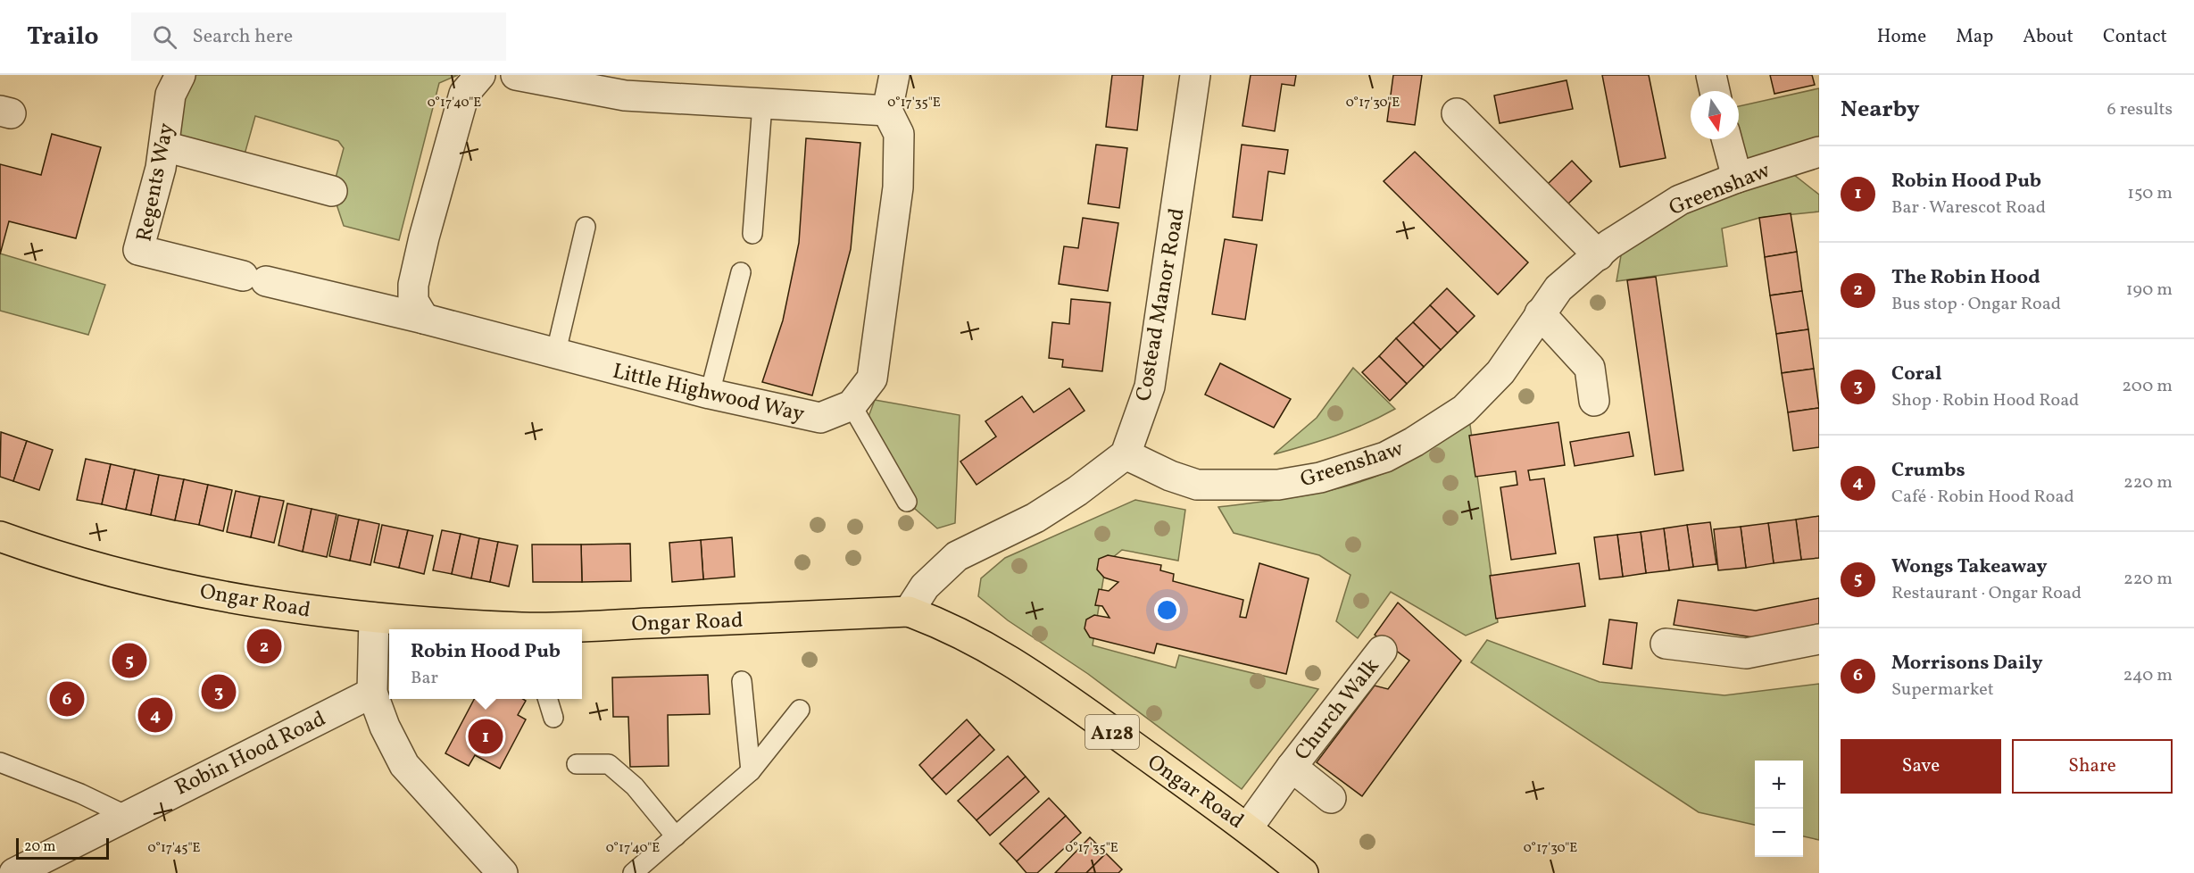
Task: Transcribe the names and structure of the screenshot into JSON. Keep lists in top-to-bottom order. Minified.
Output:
{"streets":{"main road":["Ongar Road","A128"],"street":["Regents Way","Greenshaw","Costead Manor Road","Little Highwood Way","Church Walk","Robin Hood Road"]},"crossings":[["Regents Way","Little Highwood Way"],["Greenshaw","Costead Manor Road"],["Ongar Road","Church Walk"]],"scale_bar":"20 m","north":"bottom","page":{"header":"Trailo","search":"Search here","nav":["Home","Map","About","Contact"],"heading":["Nearby","6 results"],"list":[{"mark":"1","name":"Robin Hood Pub","note":"Bar · Warescot Road","value":"150 m"},{"mark":"2","name":"The Robin Hood","note":"Bus stop · Ongar Road","value":"190 m"},{"mark":"3","name":"Coral","note":"Shop · Robin Hood Road","value":"200 m"},{"mark":"4","name":"Crumbs","note":"Café · Robin Hood Road","value":"220 m"},{"mark":"5","name":"Wongs Takeaway","note":"Restaurant · Ongar Road","value":"220 m"},{"mark":"6","name":"Morrisons Daily","note":"Supermarket","value":"240 m"}],"pins":["2","5","3","6","4","1"],"popup":["Robin Hood Pub","Bar"],"buttons":["Save","Share"],"map_buttons":["+","−"],"scale":"20 m"},"coordinates":["0°17'40\"E","0°17'35\"E","0°17'30\"E","0°17'45\"E"]}
